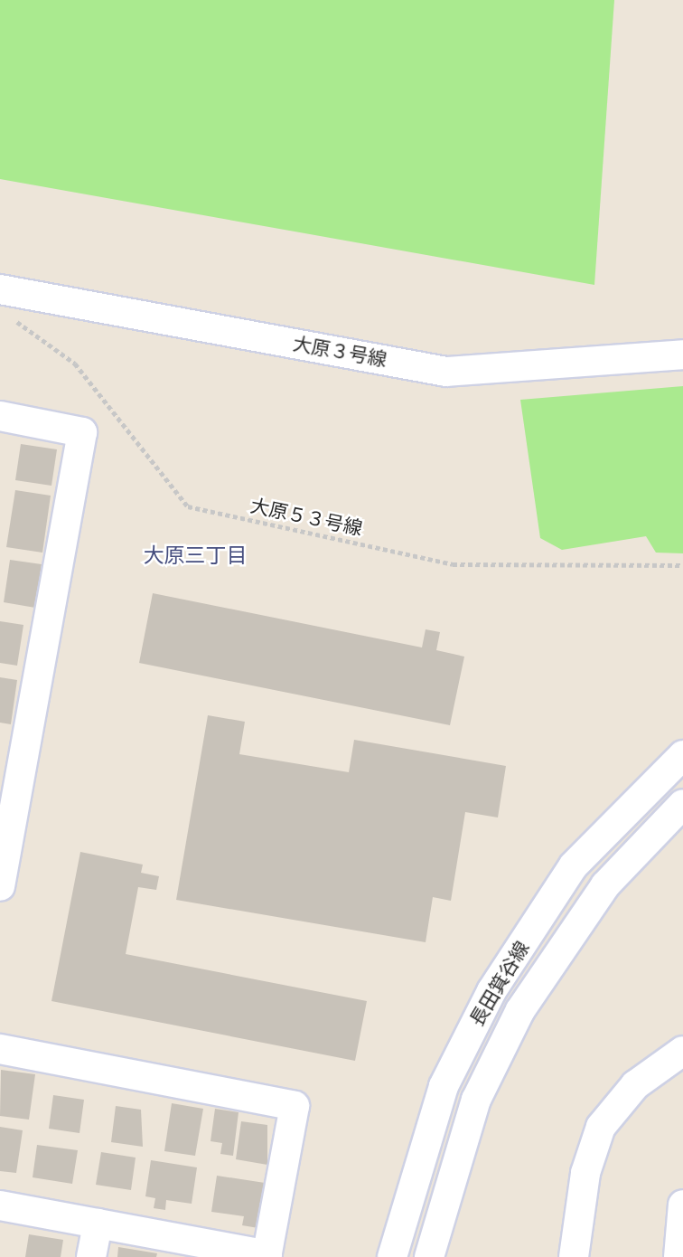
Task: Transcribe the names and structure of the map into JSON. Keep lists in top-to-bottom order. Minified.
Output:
{"streets":{"street":["大原３号線","長田箕谷線"],"path":["大原５３号線"]},"crossings":[["大原３号線","大原５３号線"]],"districts":["大原三丁目"]}
